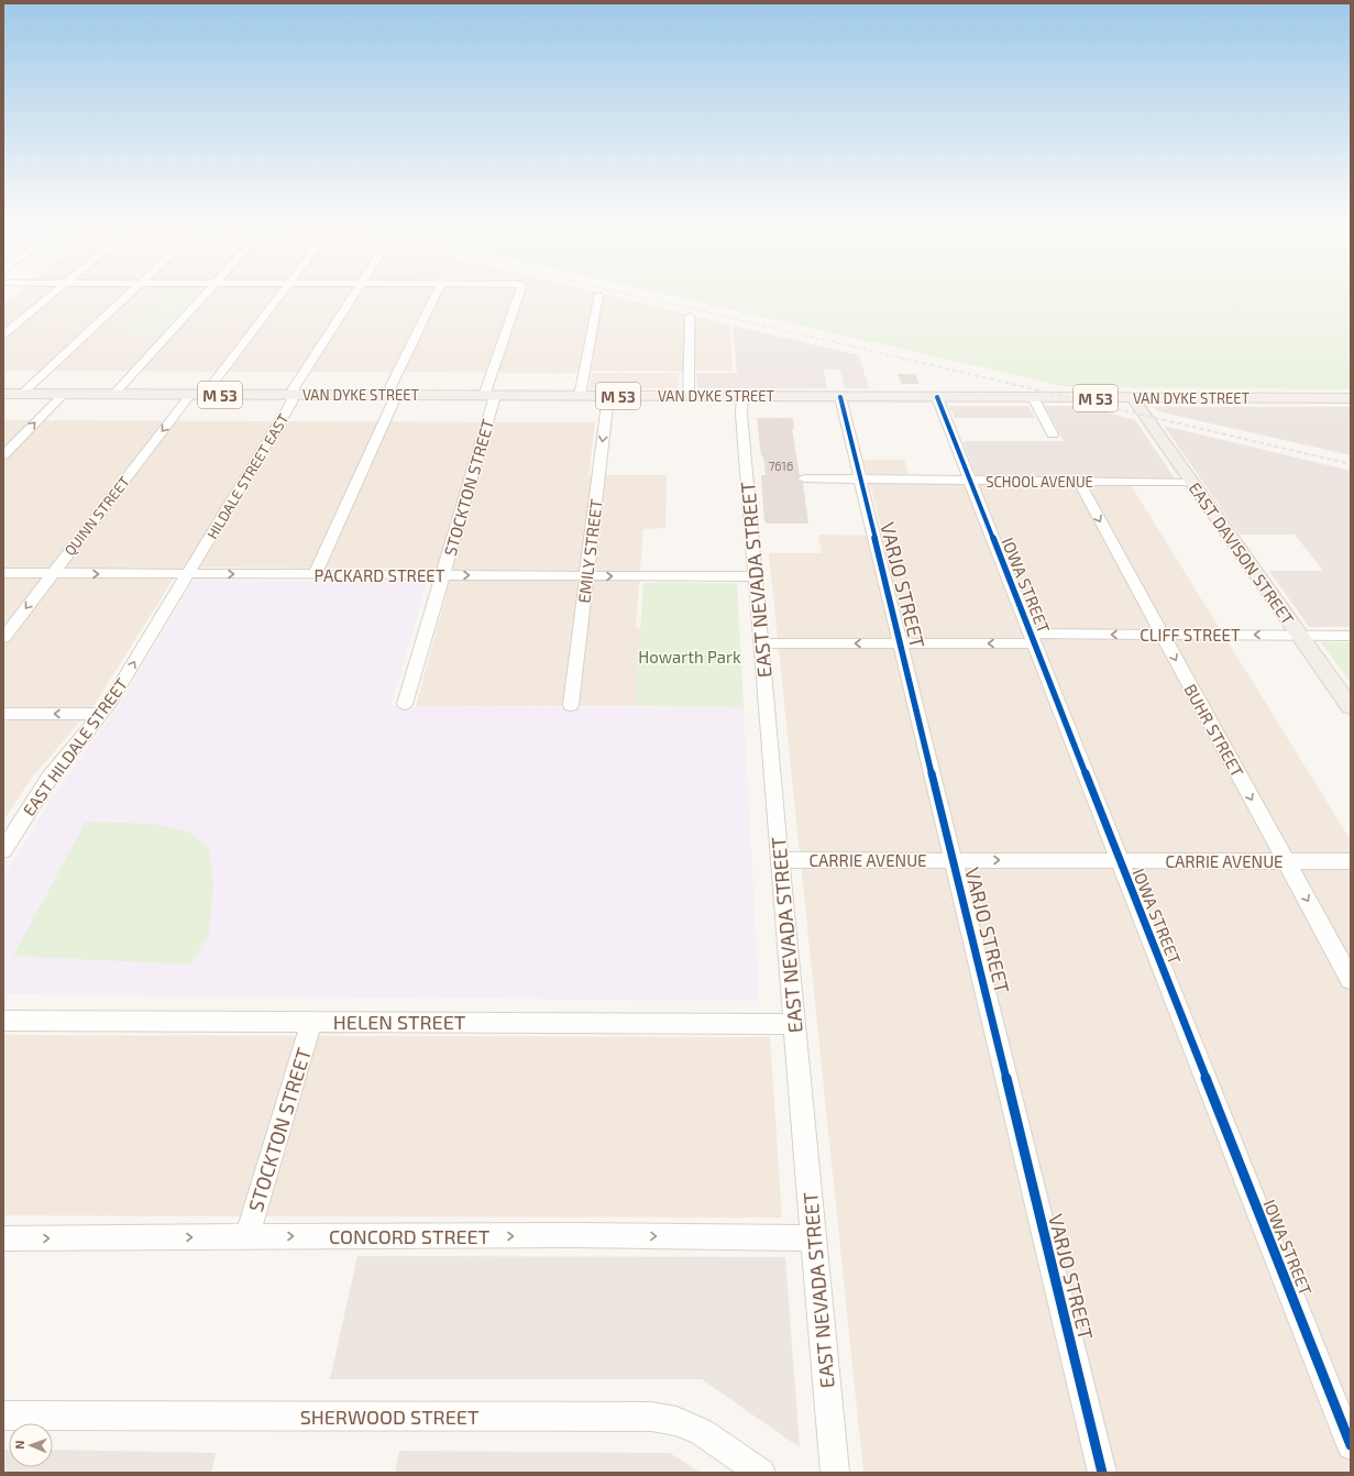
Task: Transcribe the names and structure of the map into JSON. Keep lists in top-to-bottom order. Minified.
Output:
{"streets":{"main road":["M 53","VAN DYKE STREET","EAST DAVISON STREET"],"street":["HILDALE STREET EAST","SCHOOL AVENUE","STOCKTON STREET","QUINN STREET","EMILY STREET","PACKARD STREET","EAST NEVADA STREET","VARJO STREET","IOWA STREET","CLIFF STREET","BUHR STREET","EAST HILDALE STREET","CARRIE AVENUE","HELEN STREET","CONCORD STREET","SHERWOOD STREET"]},"crossings":[["VAN DYKE STREET","HILDALE STREET EAST"],["VAN DYKE STREET","STOCKTON STREET"],["VAN DYKE STREET","QUINN STREET"],["VAN DYKE STREET","EMILY STREET"],["VAN DYKE STREET","EAST DAVISON STREET"],["VAN DYKE STREET","EAST NEVADA STREET"],["VAN DYKE STREET","VARJO STREET"],["VAN DYKE STREET","IOWA STREET"],["HILDALE STREET EAST","PACKARD STREET"],["HILDALE STREET EAST","EAST HILDALE STREET"],["SCHOOL AVENUE","EAST DAVISON STREET"],["SCHOOL AVENUE","VARJO STREET"],["SCHOOL AVENUE","IOWA STREET"],["SCHOOL AVENUE","BUHR STREET"],["STOCKTON STREET","PACKARD STREET"],["STOCKTON STREET","HELEN STREET"],["STOCKTON STREET","CONCORD STREET"],["QUINN STREET","PACKARD STREET"],["EMILY STREET","PACKARD STREET"],["EAST DAVISON STREET","CLIFF STREET"],["PACKARD STREET","EAST NEVADA STREET"],["PACKARD STREET","EAST HILDALE STREET"],["EAST NEVADA STREET","CLIFF STREET"],["EAST NEVADA STREET","CARRIE AVENUE"],["EAST NEVADA STREET","HELEN STREET"],["EAST NEVADA STREET","CONCORD STREET"],["VARJO STREET","CLIFF STREET"],["VARJO STREET","CARRIE AVENUE"],["IOWA STREET","CLIFF STREET"],["IOWA STREET","CARRIE AVENUE"],["CLIFF STREET","BUHR STREET"],["BUHR STREET","CARRIE AVENUE"]],"one_way":["EMILY STREET","PACKARD STREET","CLIFF STREET","BUHR STREET","EAST HILDALE STREET","CONCORD STREET"],"parks":["Howarth Park"],"house_numbers":["7616"],"north":"left"}
